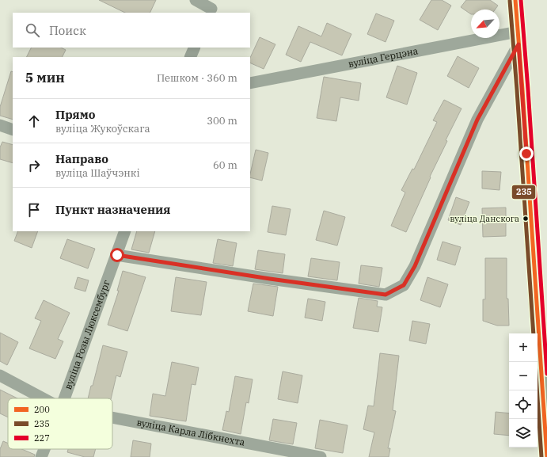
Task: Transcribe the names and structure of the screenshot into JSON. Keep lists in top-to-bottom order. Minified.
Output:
{"streets":{"street":["вуліца Герцэна","вуліца Розы Люксембург","вуліца Карла Лібкнехта"]},"places":["вуліца Данскога"],"lines":["transit line 200","transit line 227","transit line 235"],"legend":["200","235","227"],"north":"bottom left","page":{"search":"Поиск","heading":["5 мин","Пешком · 360 m"],"list":[["Прямо","вуліца Жукоўскага","300 m"],["Направо","вуліца Шаўчэнкі","60 m"],"Пункт назначения"],"map_buttons":["+","−"]}}
